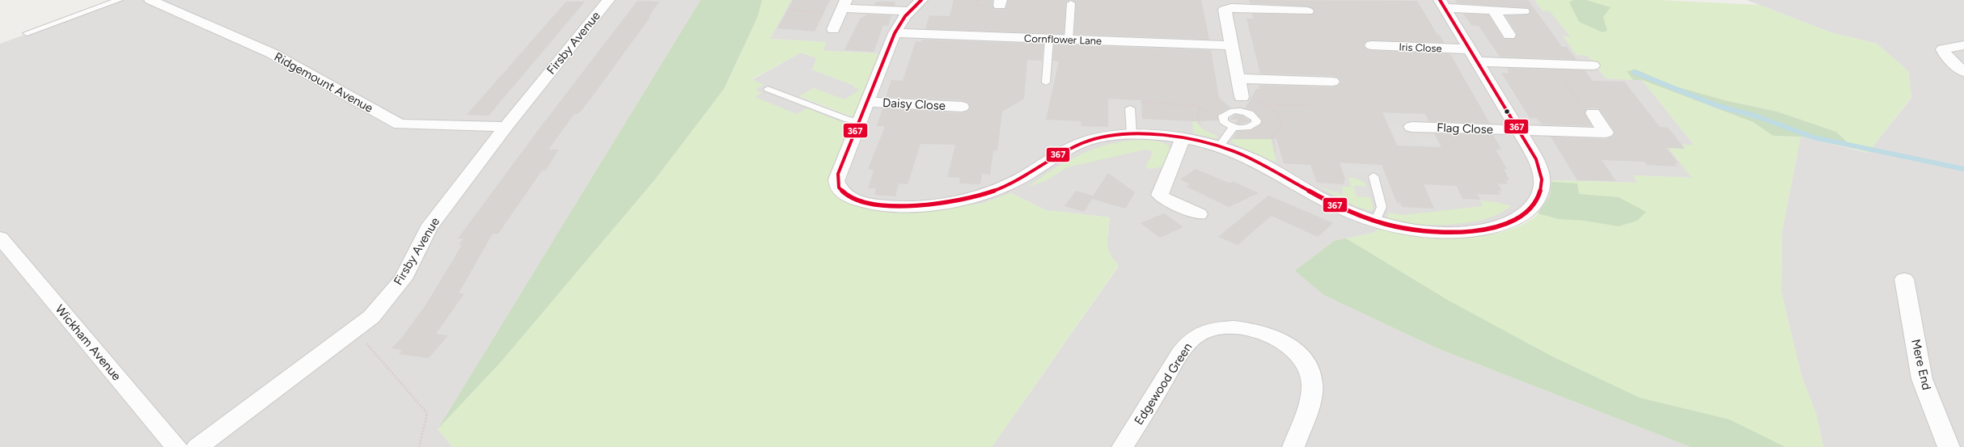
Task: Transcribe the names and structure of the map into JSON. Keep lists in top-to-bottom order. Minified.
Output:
{"streets":{"street":["Cornflower Lane","Firsby Avenue","Iris Close","Ridgemount Avenue","Daisy Close","Flag Close","Wickham Avenue","Mere End","Edgewood Green"]},"crossings":[["Firsby Avenue","Ridgemount Avenue"]],"lines":["transit line 367"]}
